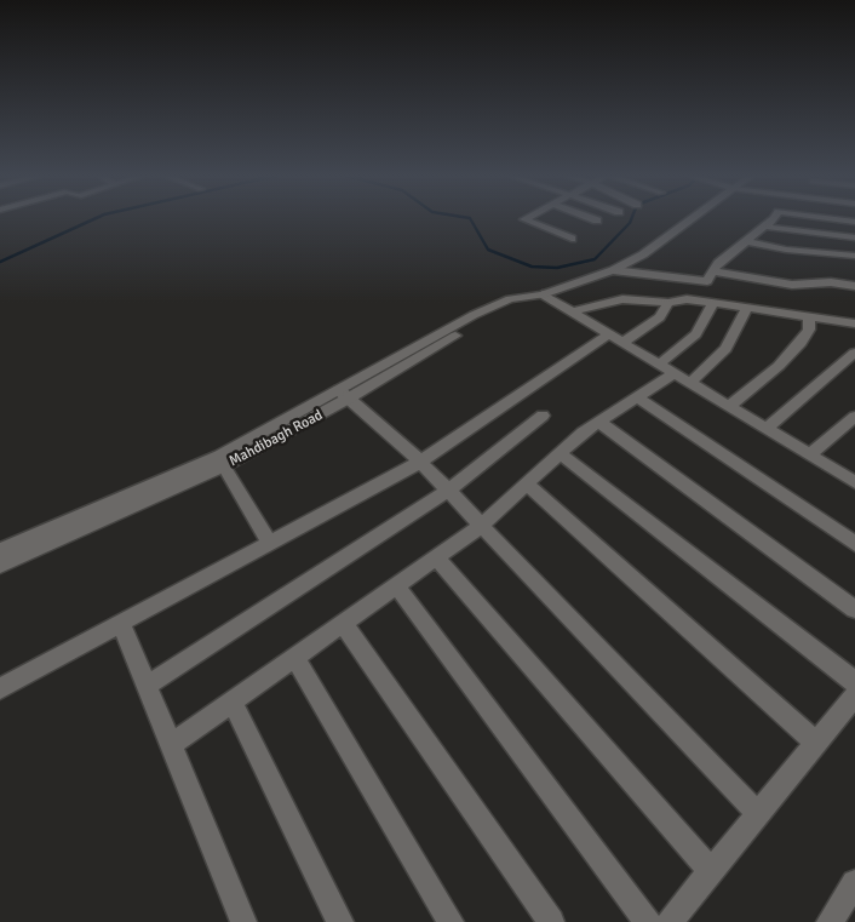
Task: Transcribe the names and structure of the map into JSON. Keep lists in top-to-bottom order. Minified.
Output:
{"streets":{"street":["Mahdibagh Road"]}}
